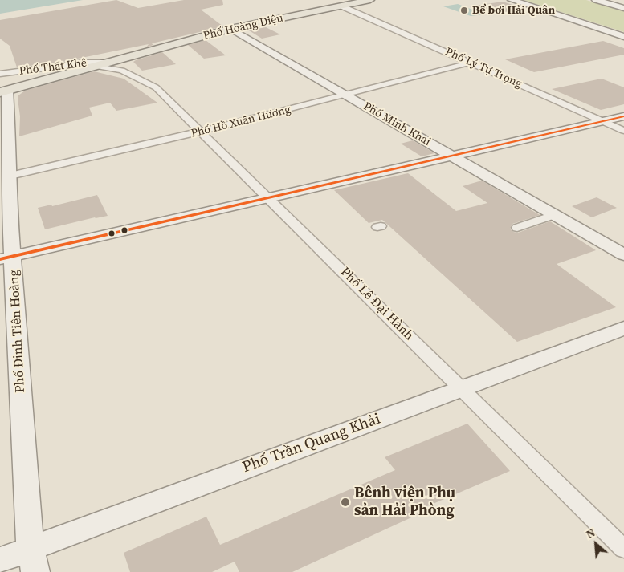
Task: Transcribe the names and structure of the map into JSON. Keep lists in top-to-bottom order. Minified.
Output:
{"streets":{"main road":["Phố Hoàng Diệu","Phố Minh Khai","Phố Đinh Tiên Hoàng","Phố Trần Quang Khải"],"street":["Phố Thất Khê","Phố Lý Tự Trọng","Phố Hồ Xuân Hương","Phố Lê Đại Hành"]},"crossings":[["Phố Hoàng Diệu","Phố Thất Khê"],["Phố Hoàng Diệu","Phố Lý Tự Trọng"],["Phố Hoàng Diệu","Phố Minh Khai"],["Phố Hoàng Diệu","Phố Lê Đại Hành"],["Phố Hoàng Diệu","Phố Đinh Tiên Hoàng"],["Phố Lý Tự Trọng","Phố Hồ Xuân Hương"],["Phố Hồ Xuân Hương","Phố Minh Khai"],["Phố Hồ Xuân Hương","Phố Lê Đại Hành"],["Phố Hồ Xuân Hương","Phố Đinh Tiên Hoàng"],["Phố Lê Đại Hành","Phố Trần Quang Khải"],["Phố Đinh Tiên Hoàng","Phố Trần Quang Khải"]],"places":["Bể bơi Hải Quân","Bênh viện Phụ sản Hải Phòng"],"north":"top left"}
